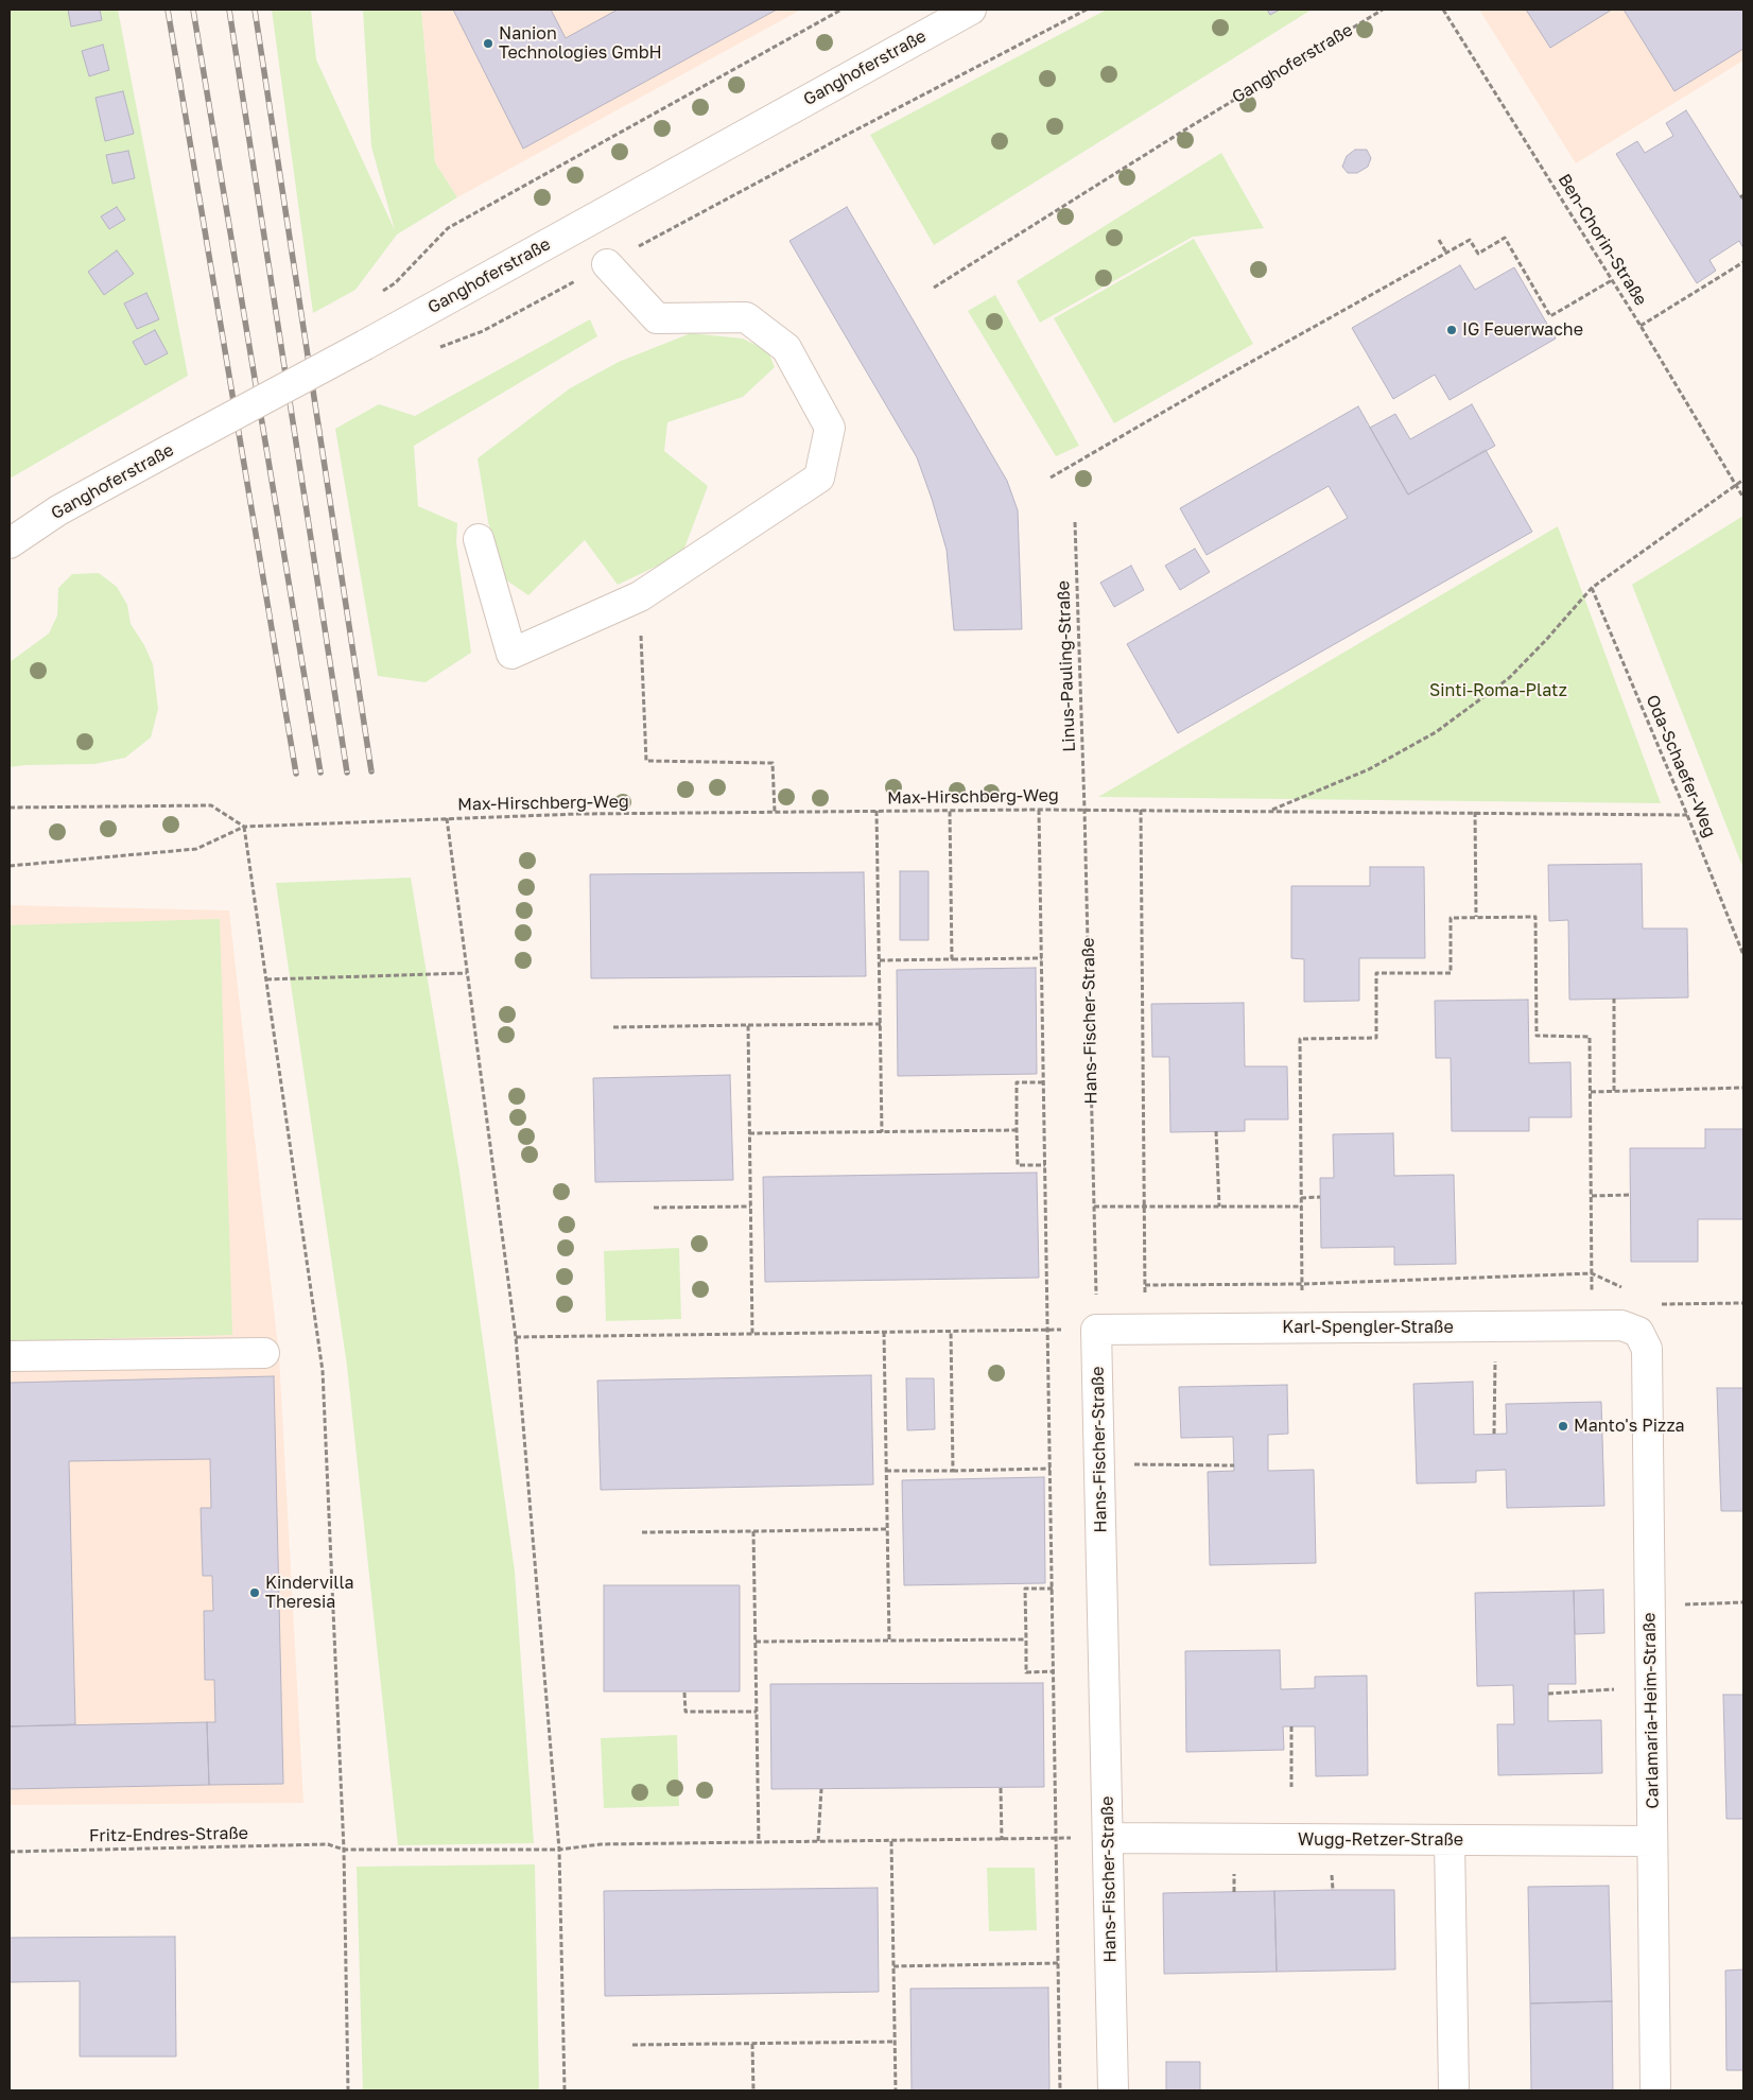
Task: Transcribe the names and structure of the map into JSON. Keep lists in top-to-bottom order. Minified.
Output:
{"streets":{"street":["Ganghoferstraße","Hans-Fischer-Straße","Karl-Spengler-Straße","Carlamaria-Heim-Straße","Wugg-Retzer-Straße"],"path":["Ben-Chorin-Straße","Linus-Pauling-Straße","Oda-Schaefer-Weg","Max-Hirschberg-Weg","Fritz-Endres-Straße"]},"crossings":[["Linus-Pauling-Straße","Max-Hirschberg-Weg"],["Linus-Pauling-Straße","Hans-Fischer-Straße"],["Max-Hirschberg-Weg","Hans-Fischer-Straße"],["Hans-Fischer-Straße","Karl-Spengler-Straße"],["Hans-Fischer-Straße","Fritz-Endres-Straße"],["Hans-Fischer-Straße","Wugg-Retzer-Straße"],["Karl-Spengler-Straße","Carlamaria-Heim-Straße"],["Carlamaria-Heim-Straße","Wugg-Retzer-Straße"],["Fritz-Endres-Straße","Wugg-Retzer-Straße"]],"parks":["Sinti-Roma-Platz"],"places":["Nanion Technologies GmbH","IG Feuerwache","Manto's Pizza","Kindervilla Theresia"]}
